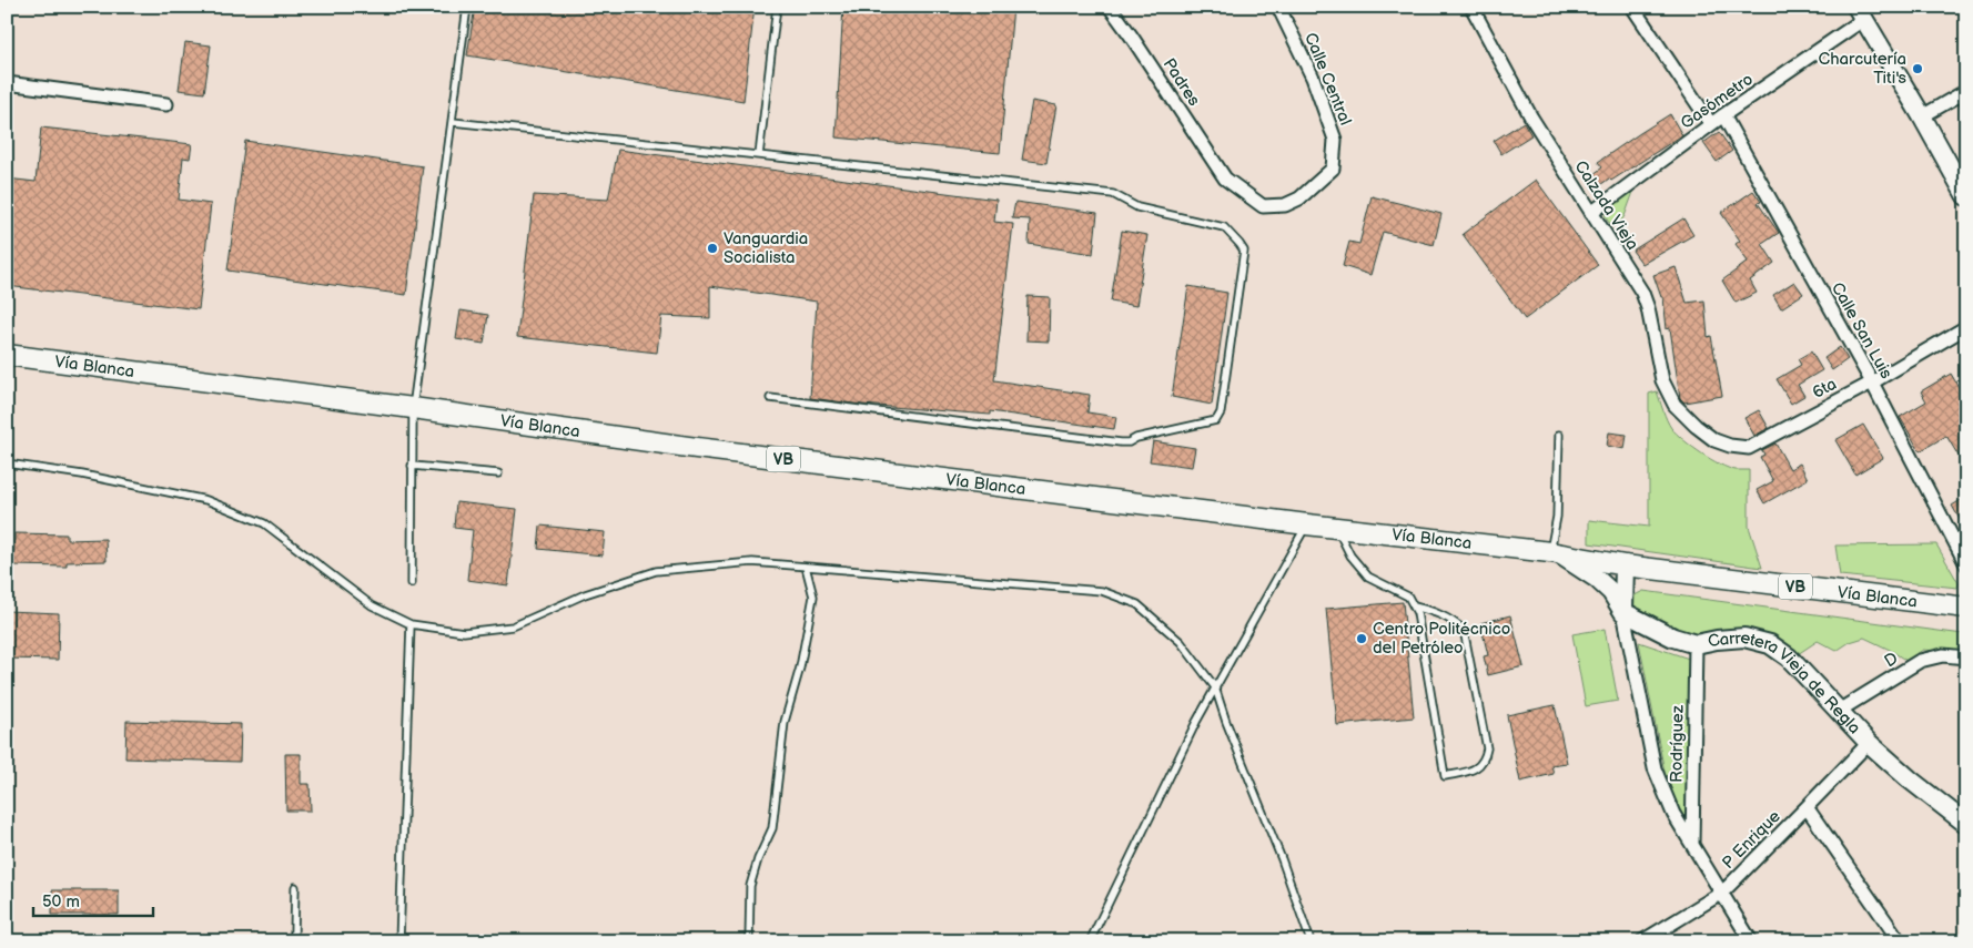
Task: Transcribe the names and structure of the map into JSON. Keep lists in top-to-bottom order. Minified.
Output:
{"streets":{"main road":["Vía Blanca","VB"],"street":["Calle Central","Padres","Gasómetro","Calzada Vieja","Calle San Luis","6ta","D","Carretera Vieja de Regla","Rodríguez","P Enrique"]},"crossings":[["Calle Central","Padres"],["Gasómetro","Calzada Vieja"],["Gasómetro","Calle San Luis"],["Calzada Vieja","6ta"],["Calle San Luis","6ta"],["Vía Blanca","Carretera Vieja de Regla"],["D","Carretera Vieja de Regla"],["Carretera Vieja de Regla","Rodríguez"],["Carretera Vieja de Regla","P Enrique"]],"places":["Charcutería Titi's","Vanguardia Socialista","Centro Politécnico del Petróleo"],"scale_bar":"50 m"}
